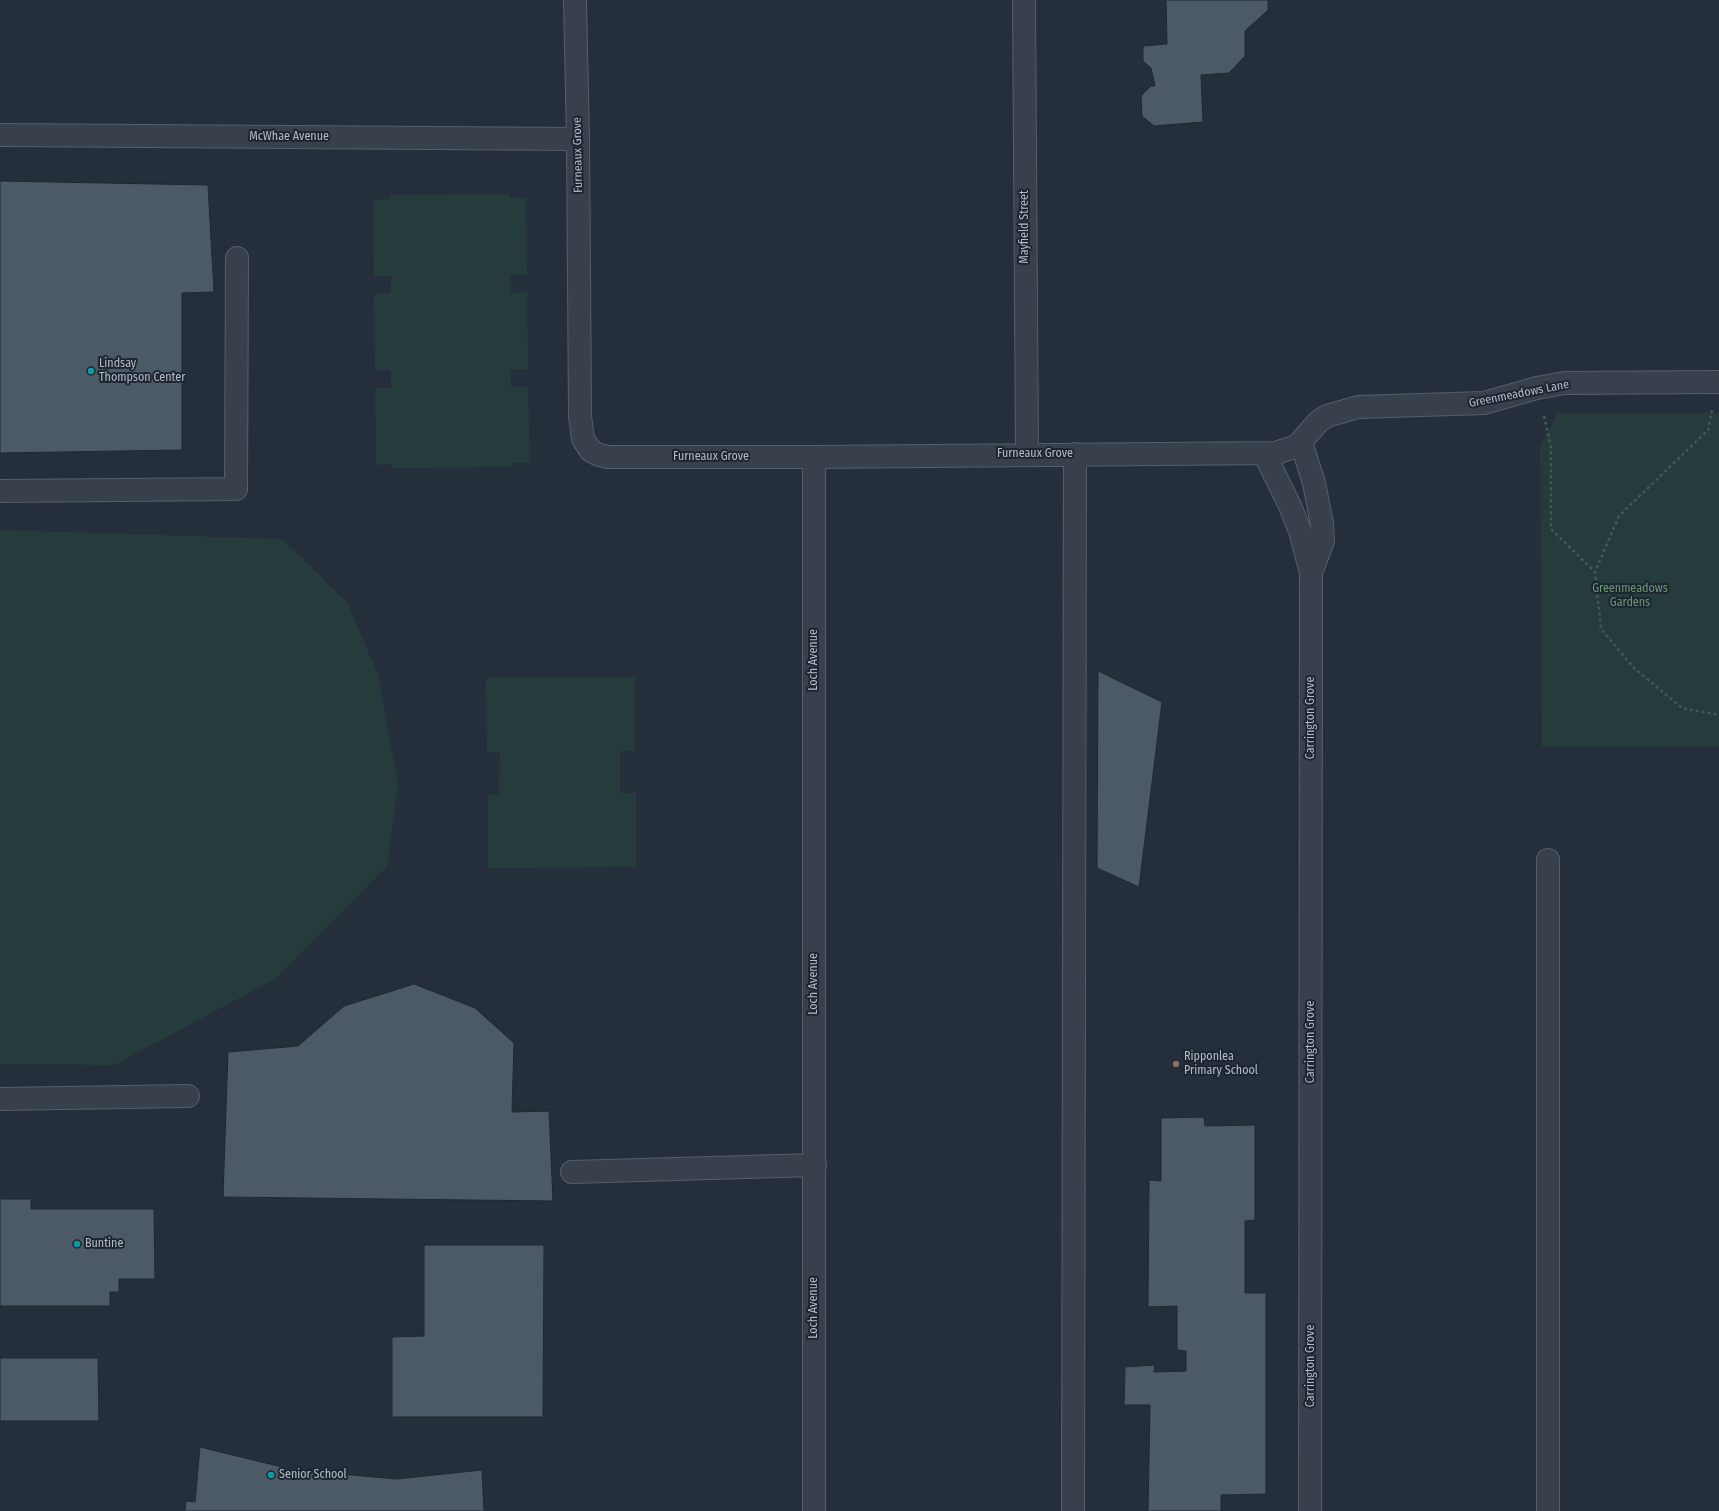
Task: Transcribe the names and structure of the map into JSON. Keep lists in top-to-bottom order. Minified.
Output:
{"streets":{"street":["McWhae Avenue","Furneaux Grove","Mayfield Street","Greenmeadows Lane","Loch Avenue","Carrington Grove"]},"crossings":[["McWhae Avenue","Furneaux Grove"],["Furneaux Grove","Mayfield Street"],["Furneaux Grove","Greenmeadows Lane"],["Furneaux Grove","Loch Avenue"],["Furneaux Grove","Carrington Grove"],["Greenmeadows Lane","Carrington Grove"]],"parks":["Greenmeadows Gardens"],"places":["Lindsay Thompson Center","Ripponlea Primary School","Buntine","Senior School"]}
